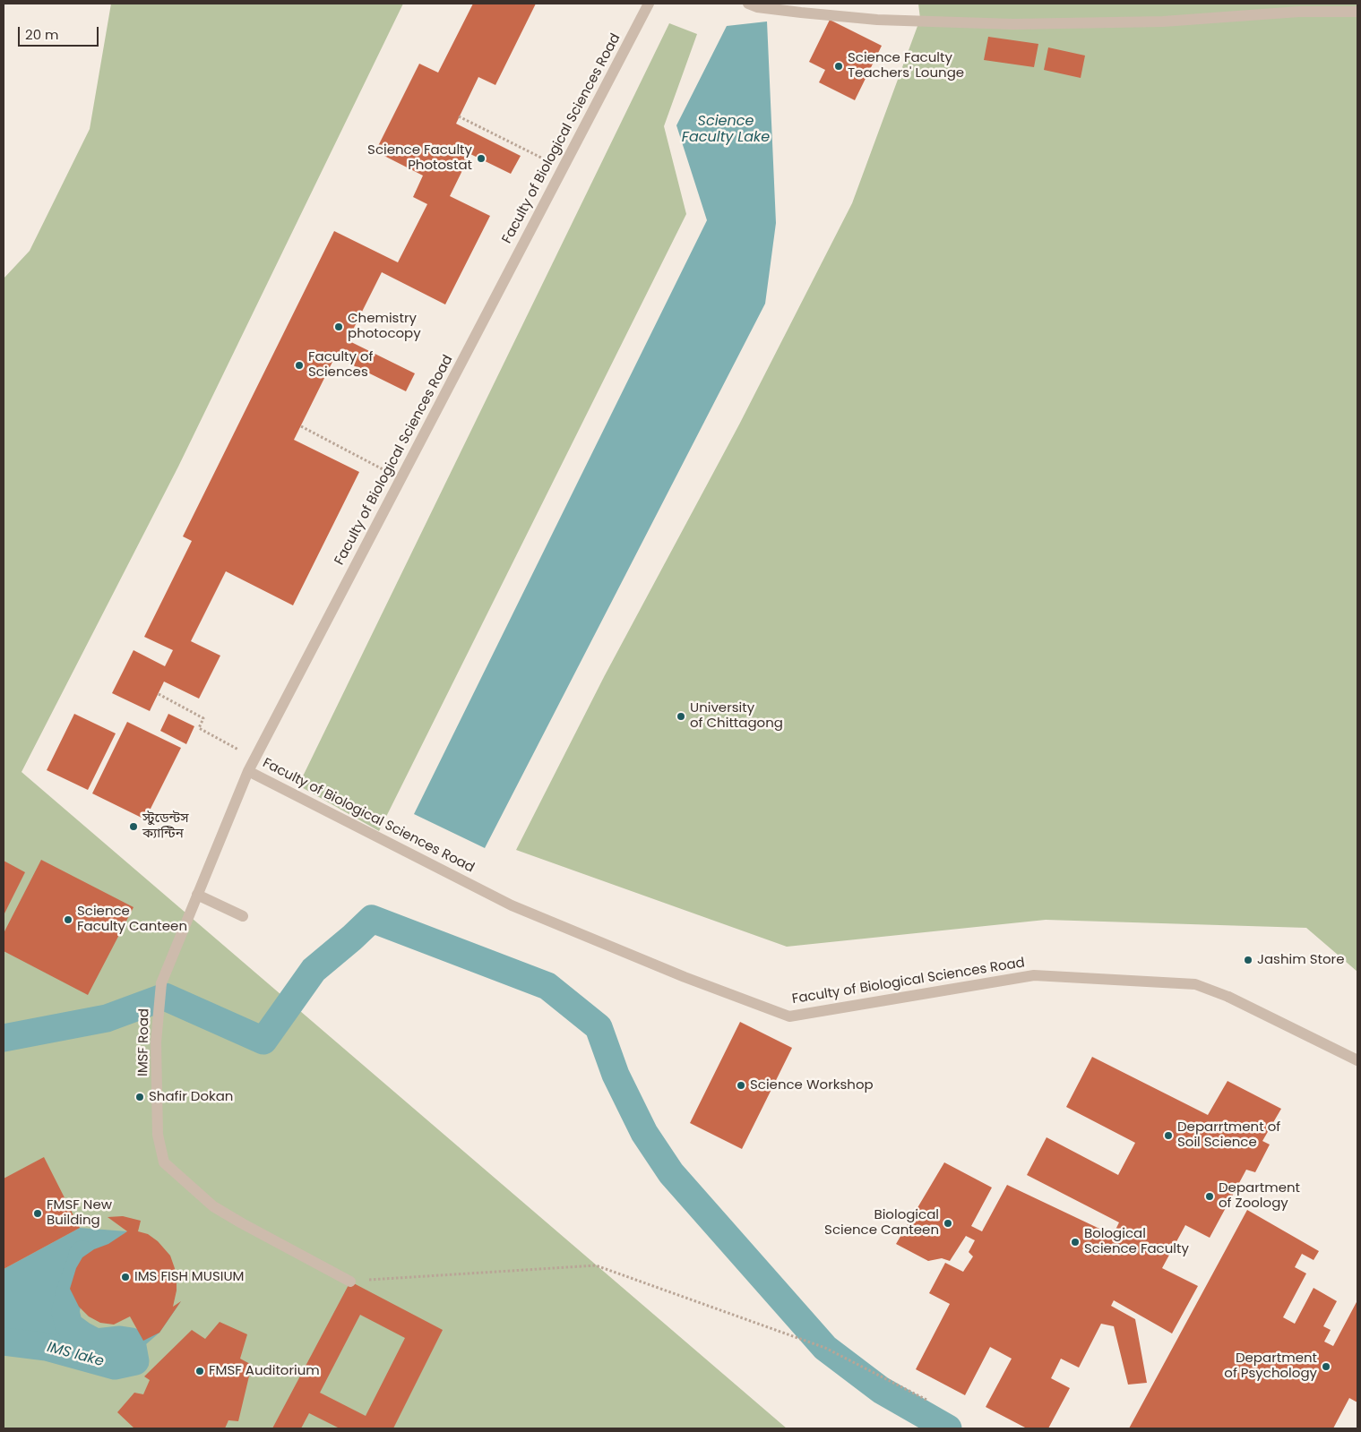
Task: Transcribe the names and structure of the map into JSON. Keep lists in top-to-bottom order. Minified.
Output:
{"streets":{"street":["Faculty of Biological Sciences Road","IMSF Road"]},"crossings":[["Faculty of Biological Sciences Road","IMSF Road"]],"water":["Science Faculty Lake","IMS lake"],"places":["Science Faculty Teachers' Lounge","Science Faculty Photostat","Chemistry photocopy","Faculty of Sciences","University of Chittagong","স্টুডেন্টস ক্যান্টিন","Science Faculty Canteen","Jashim Store","Science Workshop","Shafir Dokan","Deparrtment of Soil Science","Department of Zoology","FMSF New Building","Biological Science Canteen","Bological Science Faculty","IMS FISH MUSIUM","Department of Psychology","FMSF Auditorium"],"scale_bar":"20 m"}
